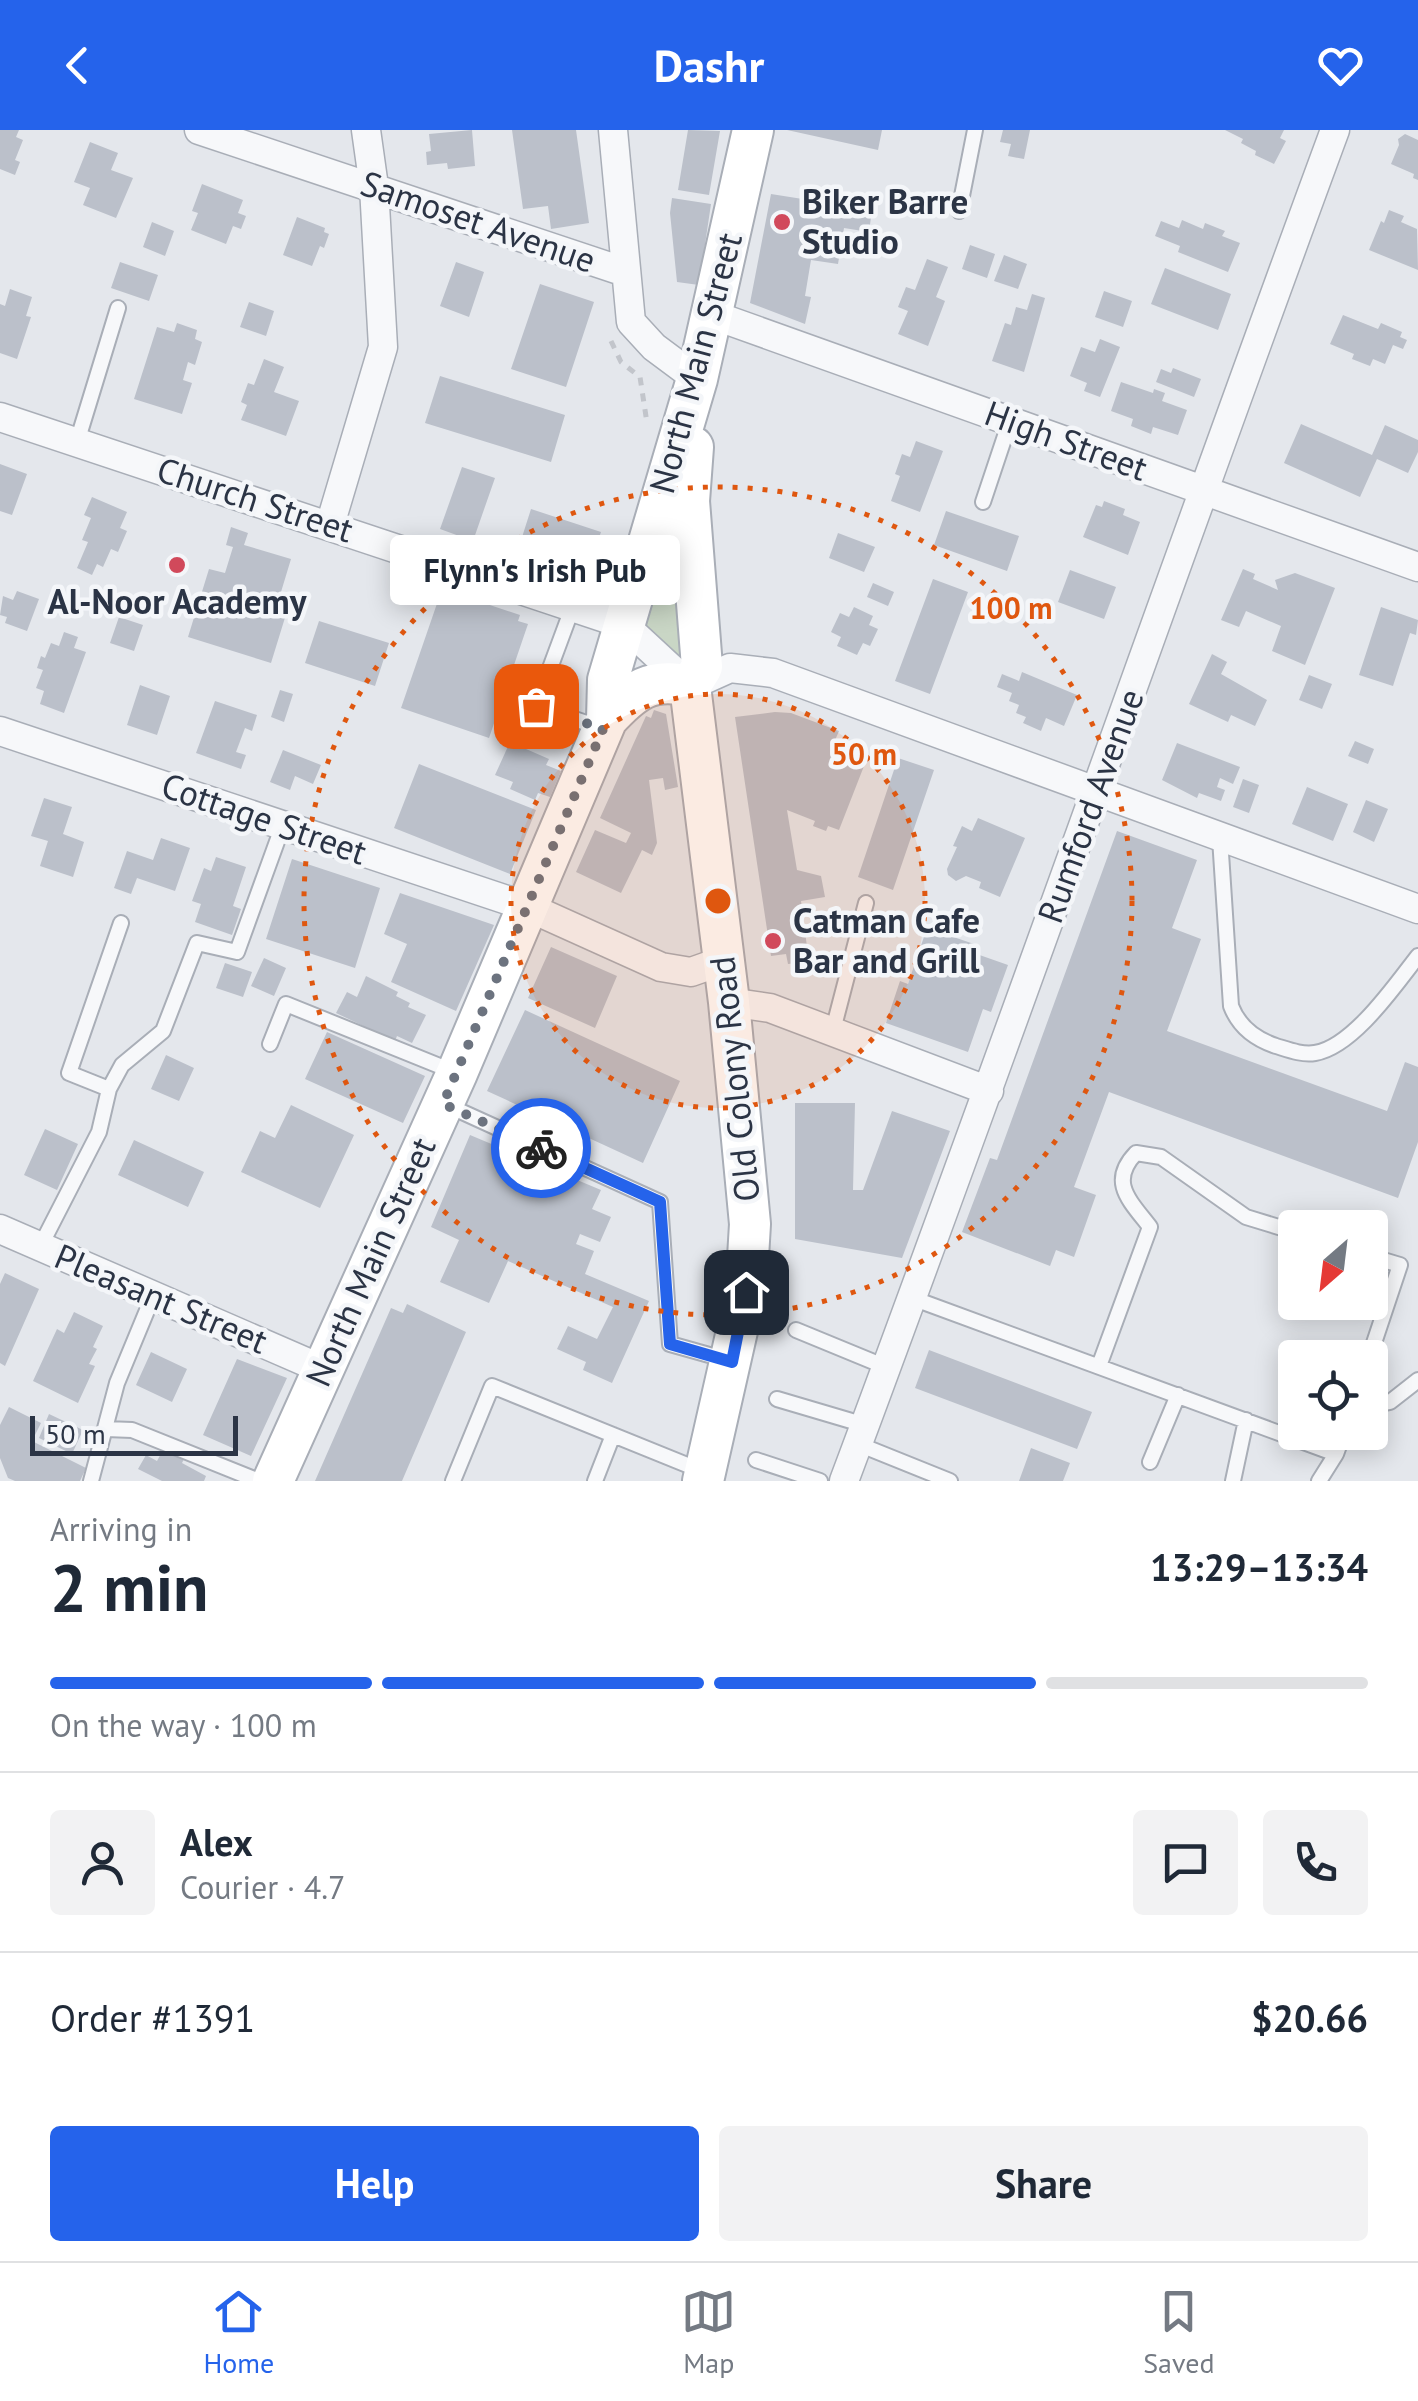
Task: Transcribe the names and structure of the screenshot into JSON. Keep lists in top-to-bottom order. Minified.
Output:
{"streets":{"main road":["North Main Street","Old Colony Road"],"street":["Samoset Avenue","High Street","Church Street","Rumford Avenue","Cottage Street","Pleasant Street"]},"crossings":[["Samoset Avenue","North Main Street"],["Samoset Avenue","Old Colony Road"],["North Main Street","High Street"],["North Main Street","Church Street"],["North Main Street","Cottage Street"],["North Main Street","Old Colony Road"],["North Main Street","Pleasant Street"],["High Street","Rumford Avenue"],["Cottage Street","Old Colony Road"]],"places":["Biker Barre Studio","Al-Noor Academy","Flynn's Irish Pub","Catman Cafe Bar and Grill"],"scale_bar":"50 m","north":"bottom left","page":{"header":"Dashr","bubble":"Flynn's Irish Pub","scale":"50 m","heading":["2 min","Arriving in","13:29–13:34"],"panel":["Alex","Courier · 4.7","Order #1391","$20.66"],"bar":"On the way · 100 m","buttons":["Help","Share"],"tabs":["Home","Map","Saved"]},"rings":["100 m","50 m"]}
